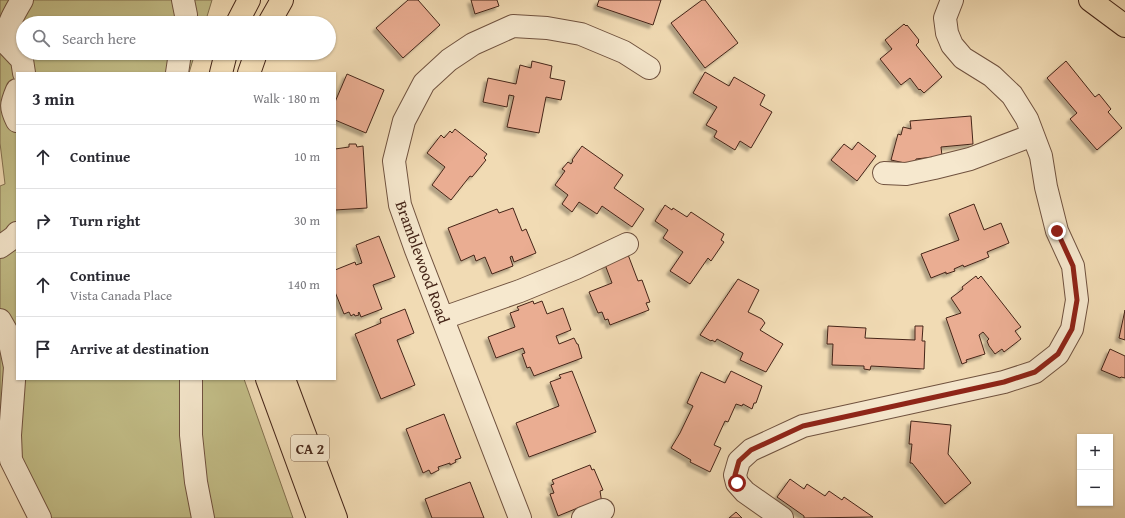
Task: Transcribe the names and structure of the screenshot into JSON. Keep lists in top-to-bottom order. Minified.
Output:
{"streets":{"main road":["CA 2"],"street":["Bramblewood Road"]},"page":{"search":"Search here","heading":["3 min","Walk · 180 m"],"list":[["Continue","10 m"],["Turn right","30 m"],["Continue","Vista Canada Place","140 m"],"Arrive at destination"],"map_buttons":["+","−"]}}
